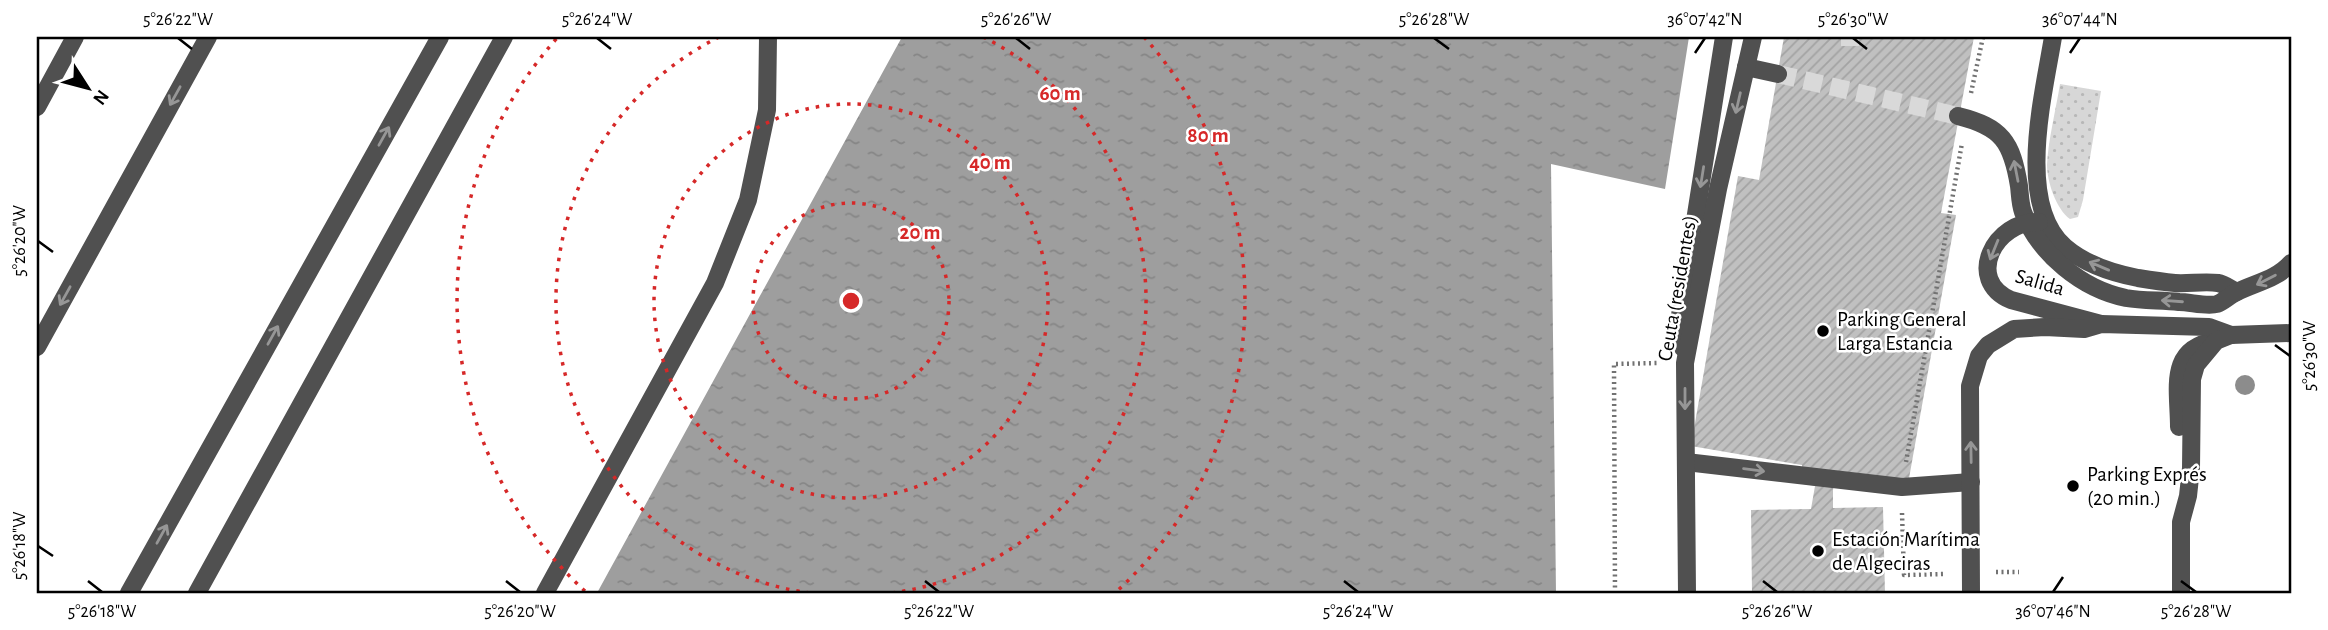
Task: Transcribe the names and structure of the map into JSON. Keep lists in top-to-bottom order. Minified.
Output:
{"streets":{"street":["Salida","Ceuta (residentes)"]},"places":["Parking General Larga Estancia","Parking Exprés (20 min.)","Estación Marítima de Algeciras"],"north":"bottom right","coordinates":["5°26'22\"W","5°26'24\"W","5°26'26\"W","5°26'28\"W","36°07'42\"N","5°26'30\"W","36°07'44\"N","5°26'20\"W","5°26'18\"W","36°07'46\"N"],"rings":["60 m","80 m","40 m","20 m"]}
